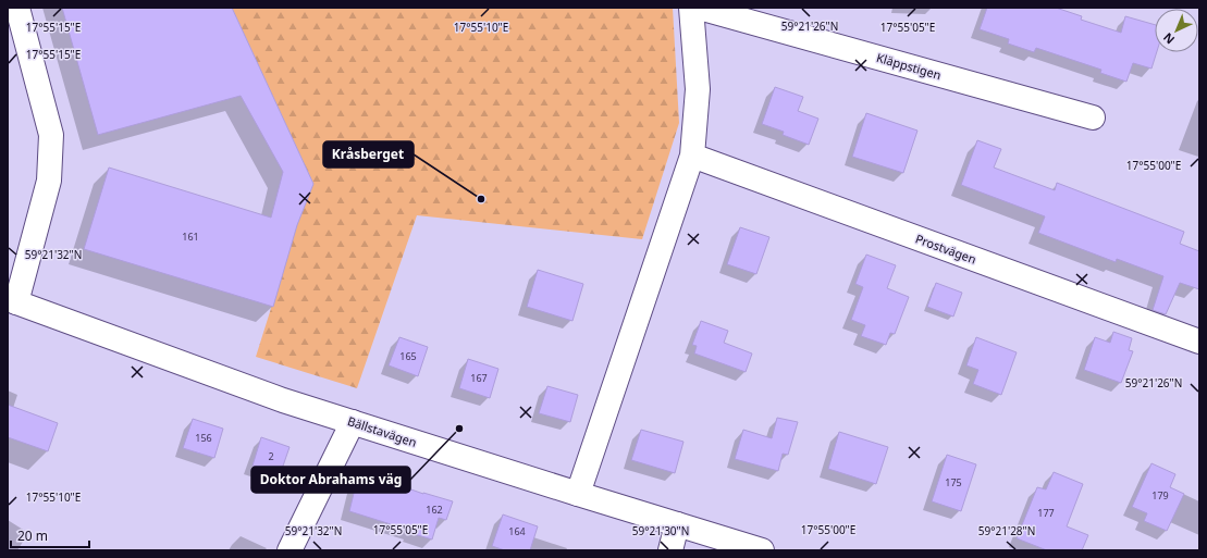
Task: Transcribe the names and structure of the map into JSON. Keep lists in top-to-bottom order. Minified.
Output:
{"streets":{"street":["Kläppstigen","Prostvägen","Bällstavägen"]},"places":["Kråsberget","Doktor Abrahams väg"],"house_numbers":["161","165","167","156","2","175","179","162","177","164"],"scale_bar":"20 m","north":"bottom left","coordinates":["59°21'26\"N","17°55'15\"E","17°55'10\"E","17°55'05\"E","17°55'00\"E","59°21'32\"N","59°21'30\"N","59°21'28\"N"]}
